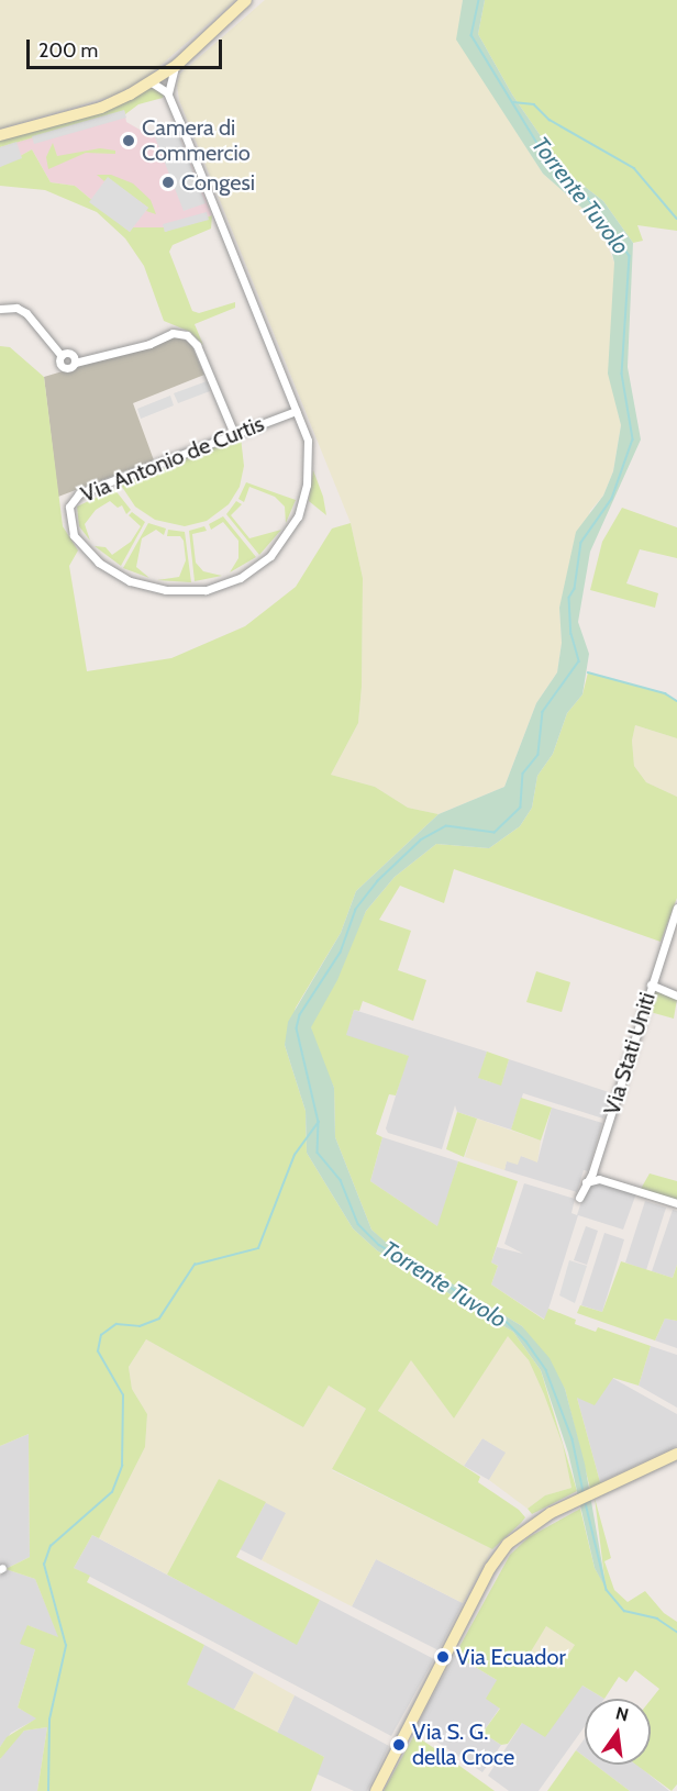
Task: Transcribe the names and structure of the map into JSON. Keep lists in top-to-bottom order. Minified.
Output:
{"streets":{"street":["Via Antonio de Curtis","Via Stati Uniti"]},"water":["Torrente Tuvolo"],"places":["Camera di Commercio","Congesi","Via Ecuador","Via S. G. della Croce"],"scale_bar":"200 m","north":"top"}
